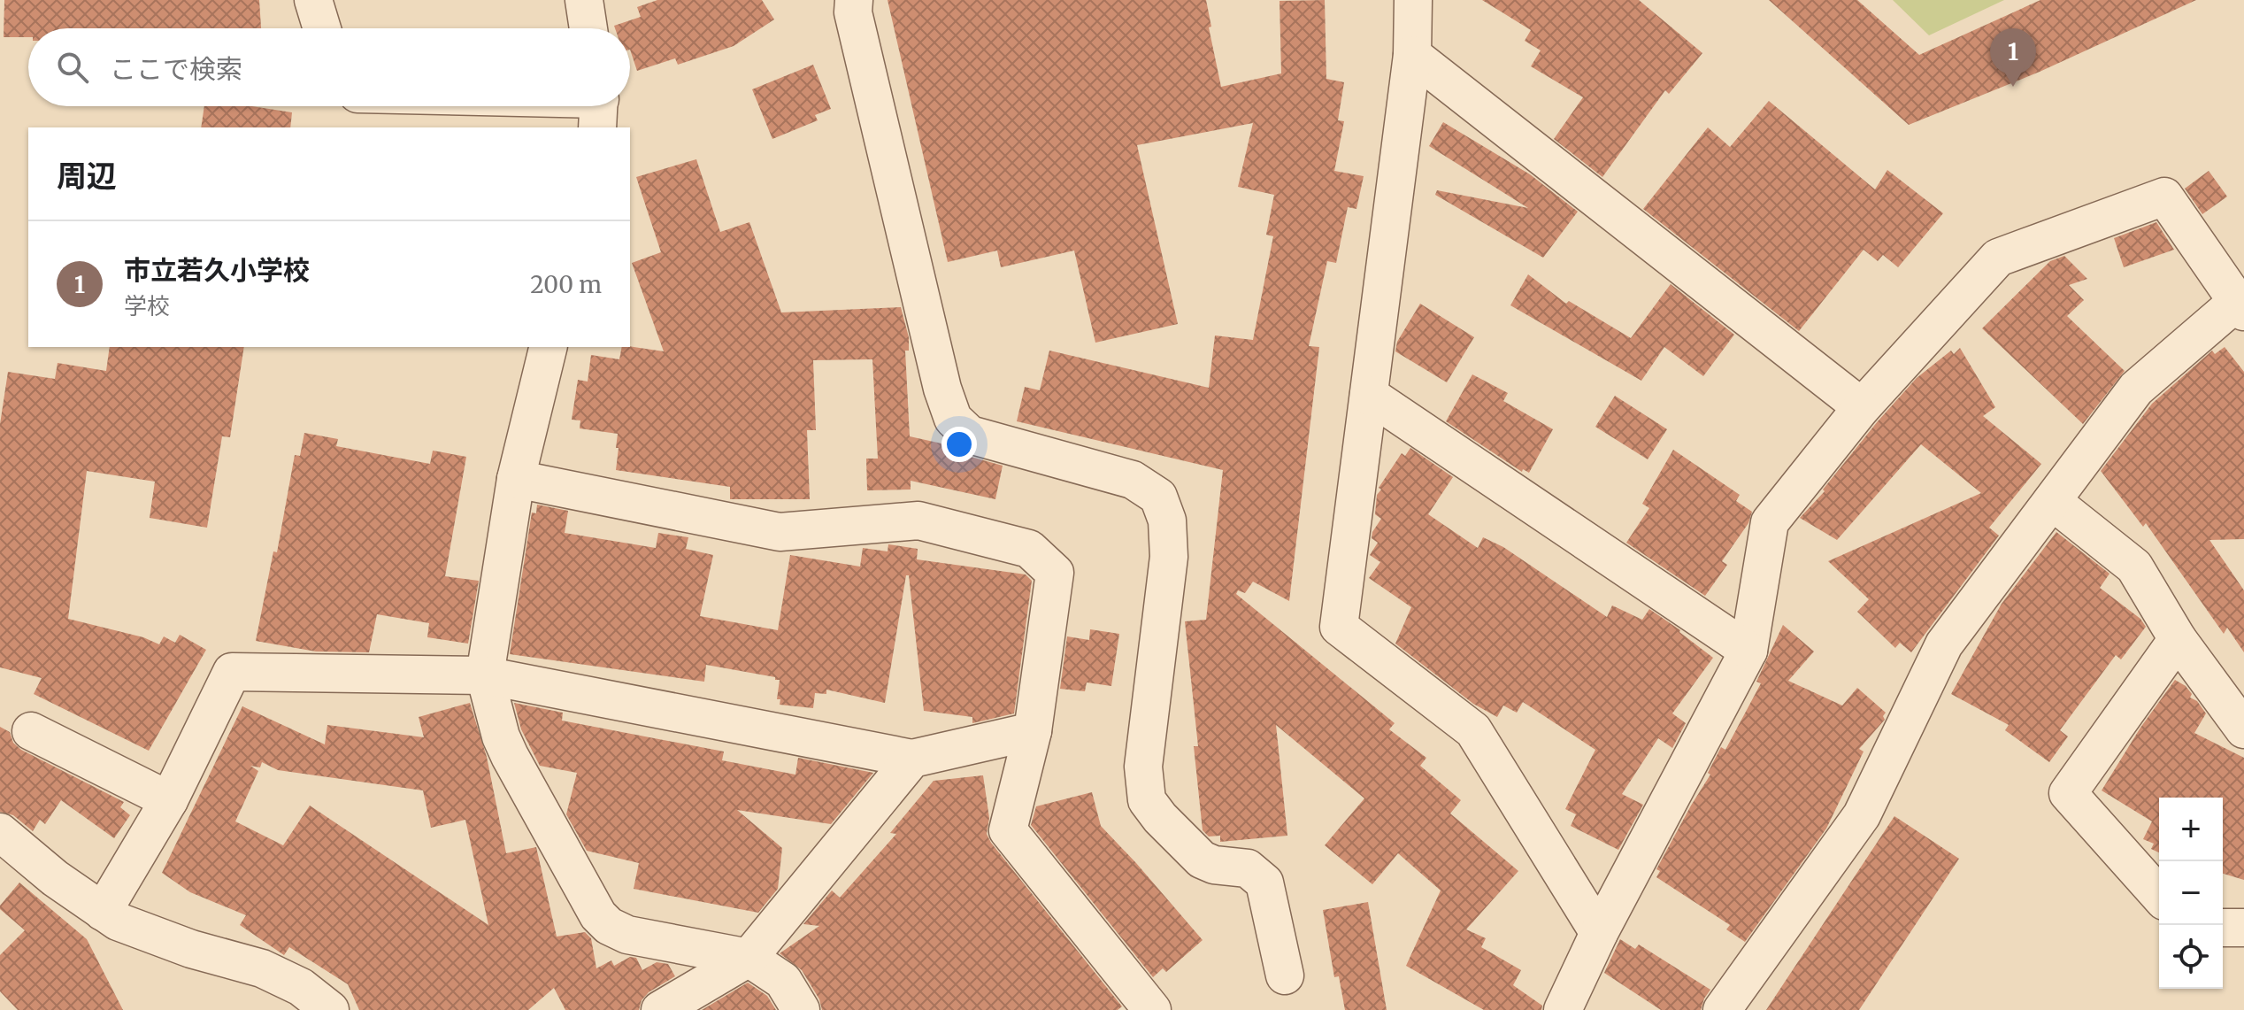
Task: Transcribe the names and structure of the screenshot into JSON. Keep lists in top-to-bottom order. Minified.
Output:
{"page":{"pins":"1","search":"ここで検索","heading":"周辺","list":[{"mark":"1","name":"市立若久小学校","note":"学校","value":"200 m"}],"map_buttons":["+","−"]}}
